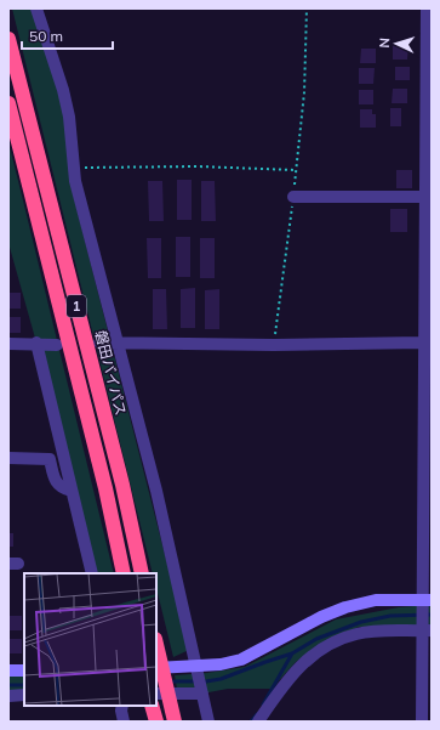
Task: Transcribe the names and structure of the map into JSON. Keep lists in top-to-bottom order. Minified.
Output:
{"streets":{"highway":["1","磐田バイパス"]},"scale_bar":"50 m","north":"left"}
